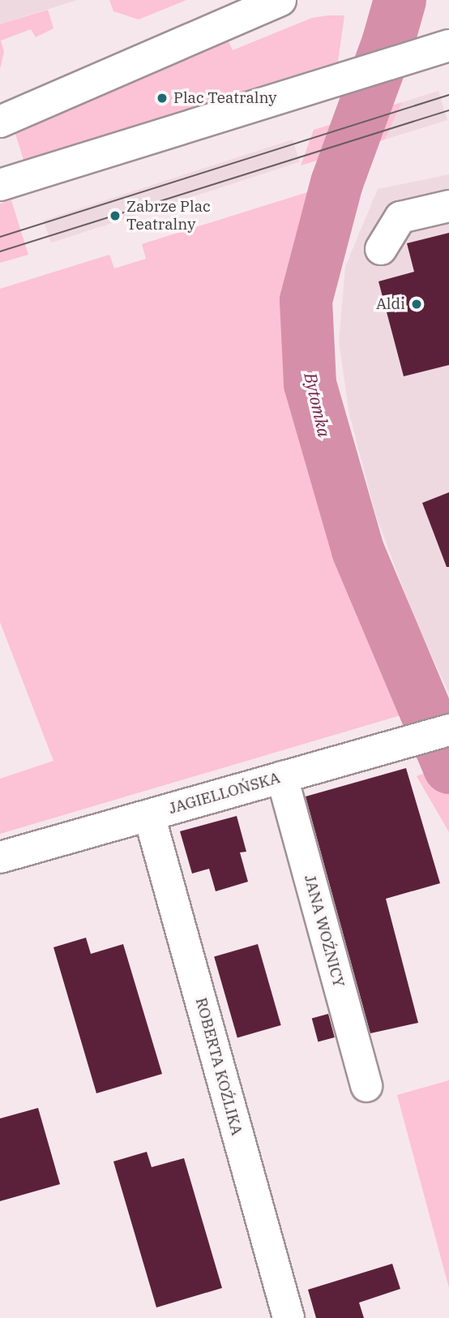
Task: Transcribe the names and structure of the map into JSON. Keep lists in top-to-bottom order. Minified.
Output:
{"streets":{"street":["JAGIELLOŃSKA","JANA WOŹNICY","ROBERTA KOŹLIKA"]},"crossings":[["JAGIELLOŃSKA","JANA WOŹNICY"],["JAGIELLOŃSKA","ROBERTA KOŹLIKA"]],"water":["Bytomka"],"places":["Plac Teatralny","Zabrze Plac Teatralny","Aldi"]}
